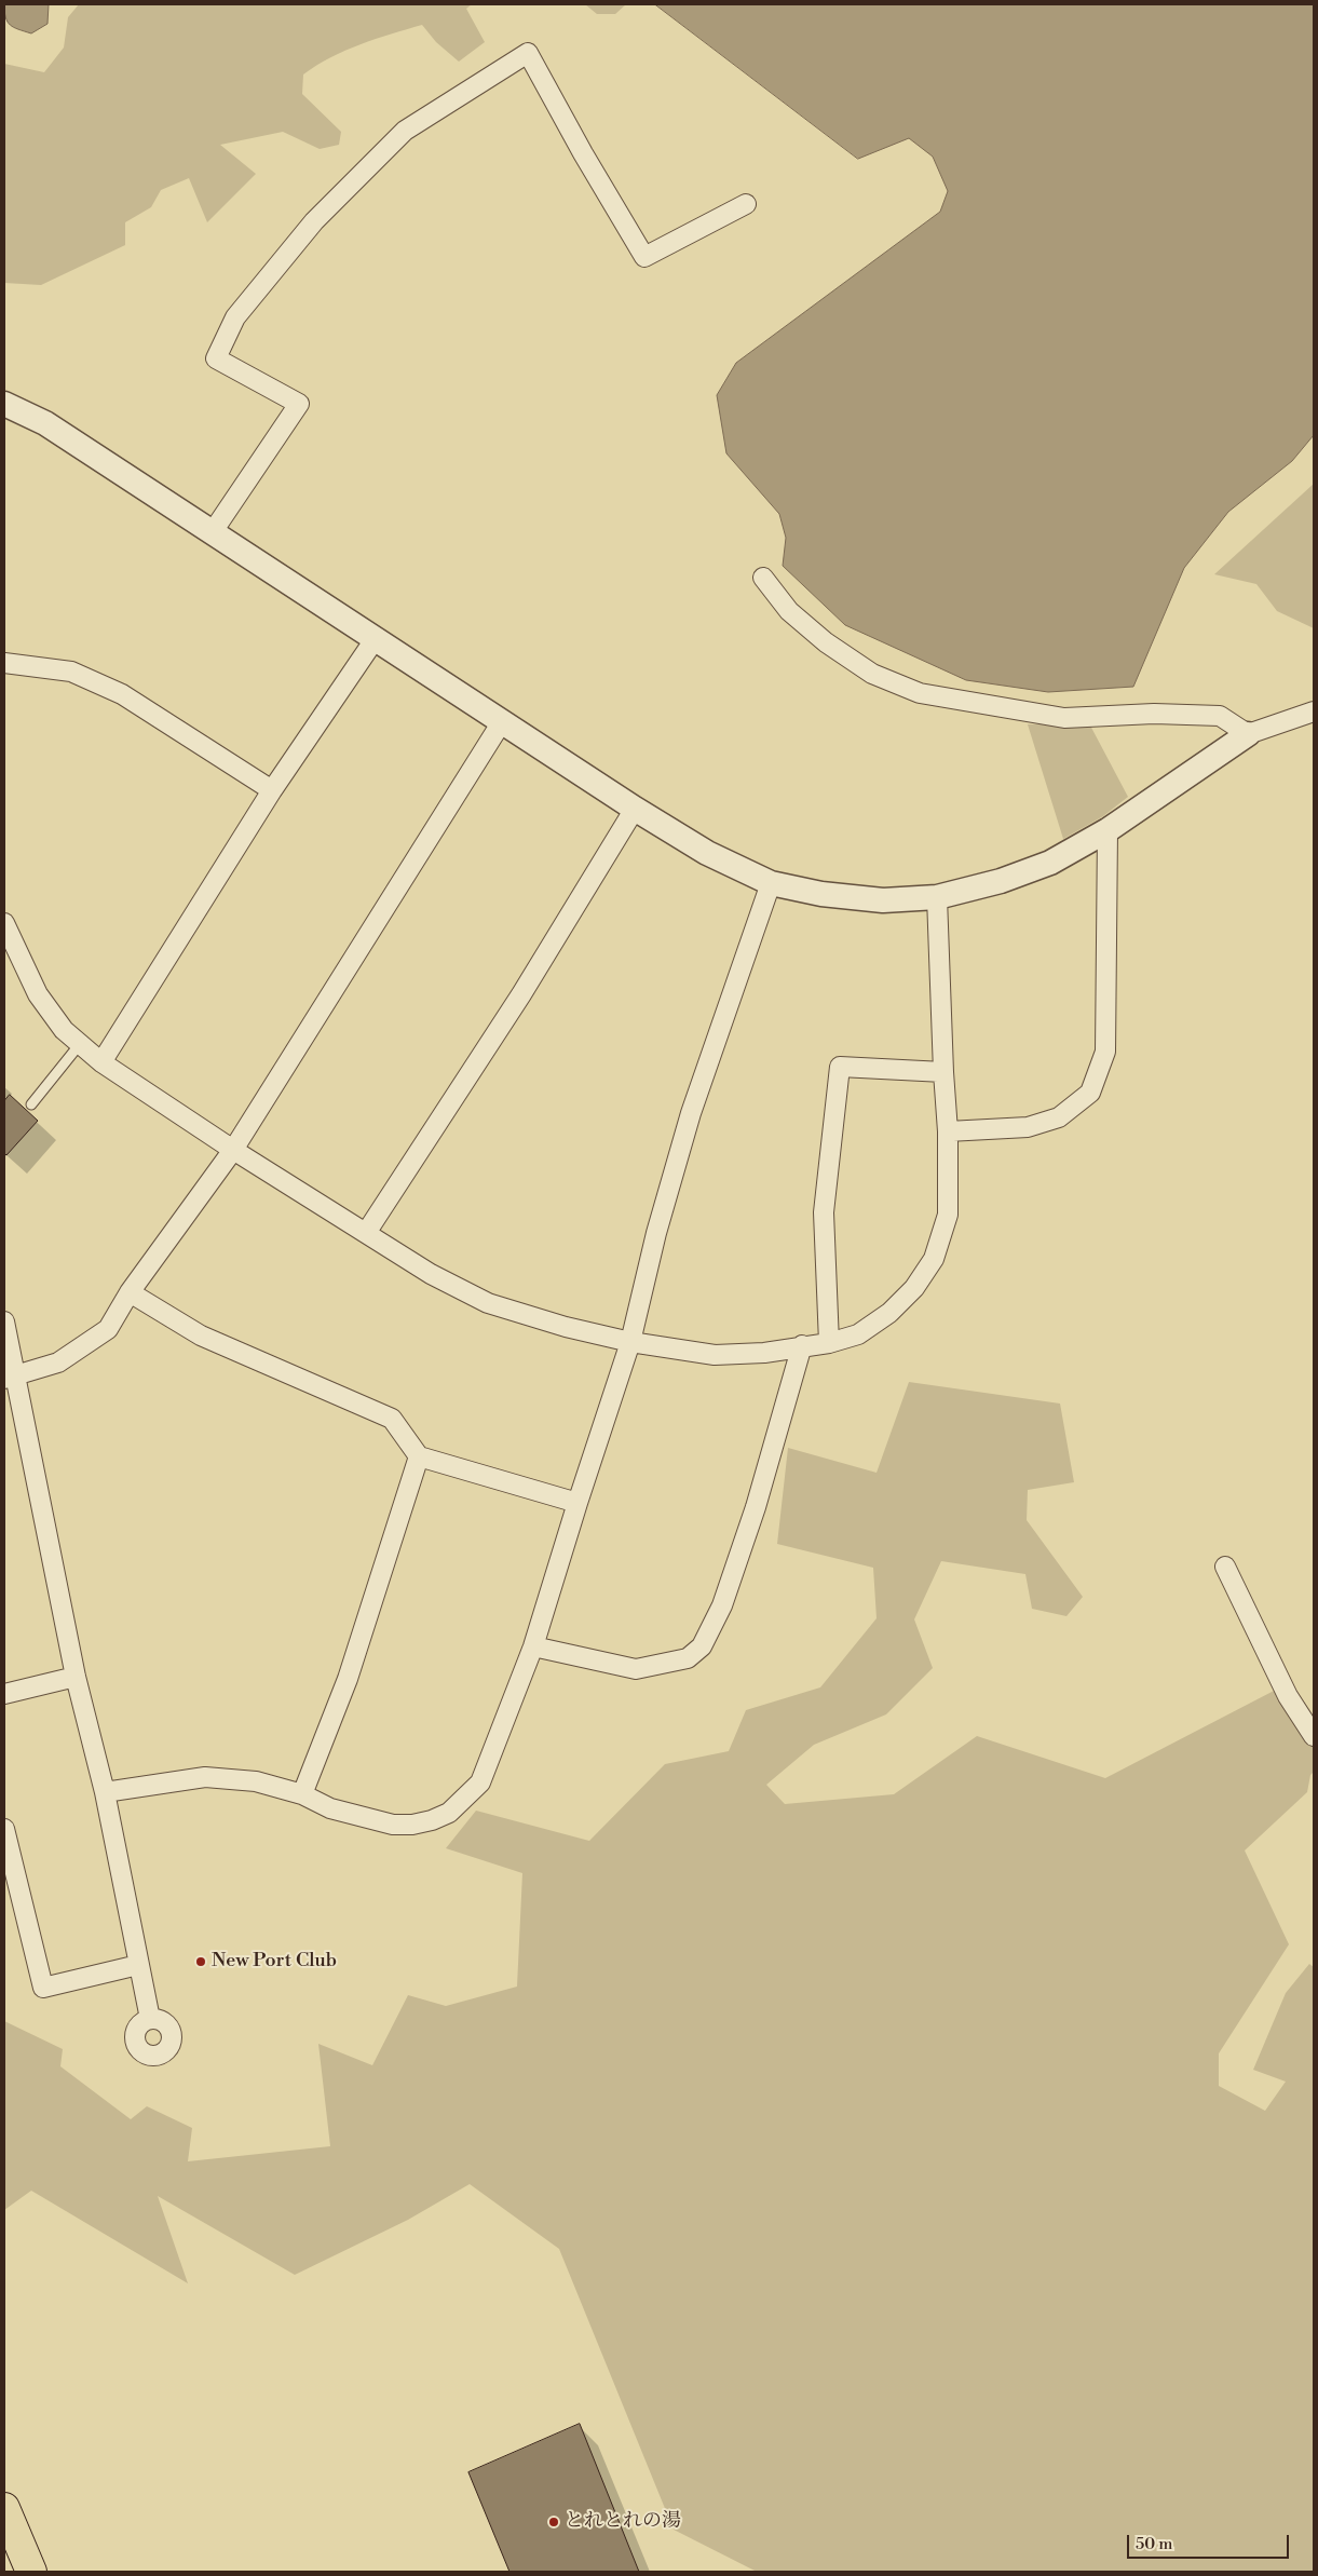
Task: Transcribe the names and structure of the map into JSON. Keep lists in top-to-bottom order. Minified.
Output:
{"places":["New Port Club","とれとれの湯"],"scale_bar":"50 m"}
